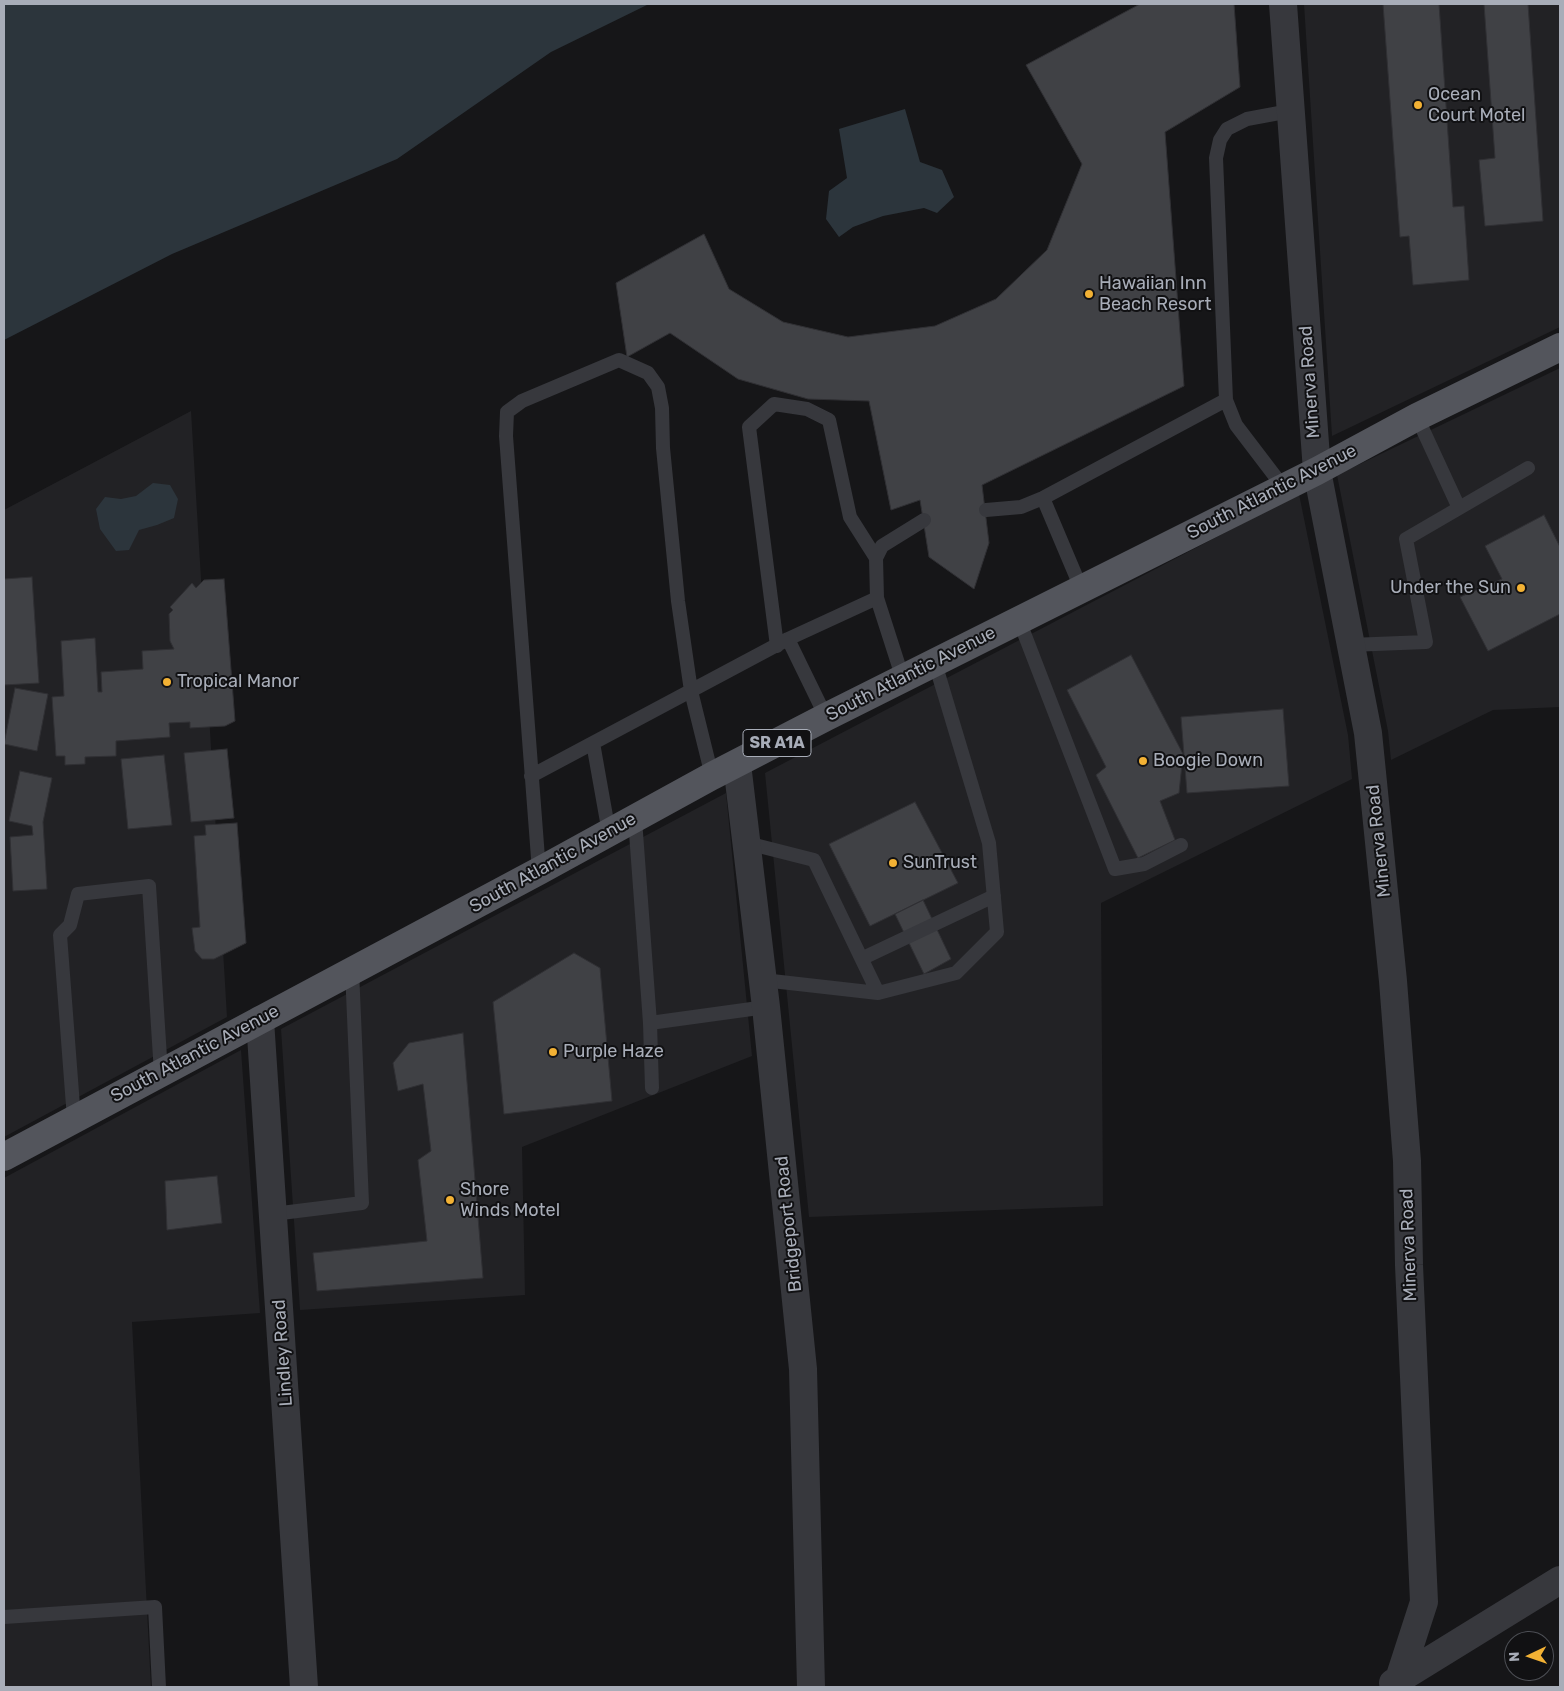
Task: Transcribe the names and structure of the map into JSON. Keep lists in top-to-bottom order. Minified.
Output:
{"streets":{"main road":["South Atlantic Avenue","SR A1A"],"street":["Minerva Road","Bridgeport Road","Lindley Road"]},"crossings":[["Minerva Road","South Atlantic Avenue"],["South Atlantic Avenue","Bridgeport Road"],["South Atlantic Avenue","Lindley Road"]],"places":["Ocean Court Motel","Hawaiian Inn Beach Resort","Under the Sun","Tropical Manor","Boogie Down","SunTrust","Purple Haze","Shore Winds Motel"],"north":"left"}
